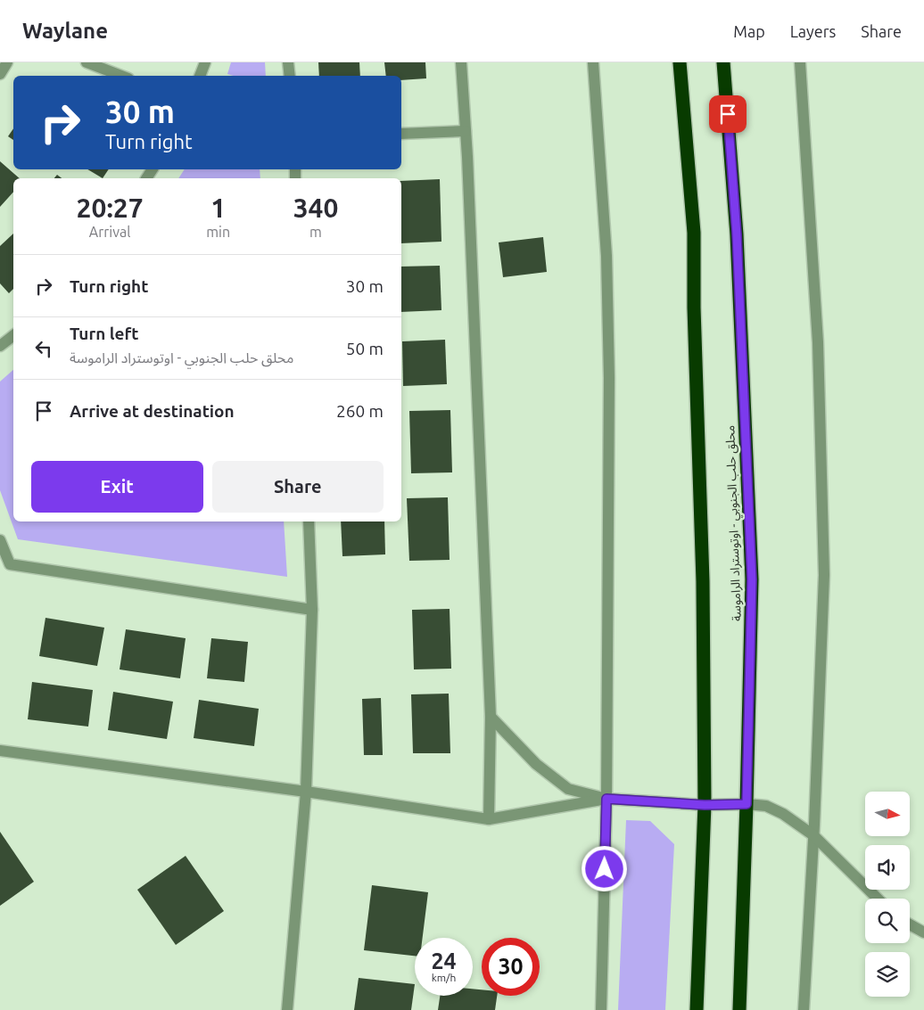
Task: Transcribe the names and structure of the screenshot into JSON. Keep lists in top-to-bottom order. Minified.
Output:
{"streets":{"highway":["محلق حلب الجنوبي - اوتوستراد الراموسة"]},"north":"right","page":{"header":"Waylane","nav":["Map","Layers","Share"],"turn":["30 m","Turn right"],"eta":["20:27","Arrival","1","min","340","m"],"list":[{"name":"Turn right","value":"30 m"},{"name":"Turn left","note":"محلق حلب الجنوبي - اوتوستراد الراموسة","value":"50 m"},{"name":"Arrive at destination","value":"260 m"}],"buttons":["Exit","Share"],"speed":"24 km/h","limit":"30"}}
